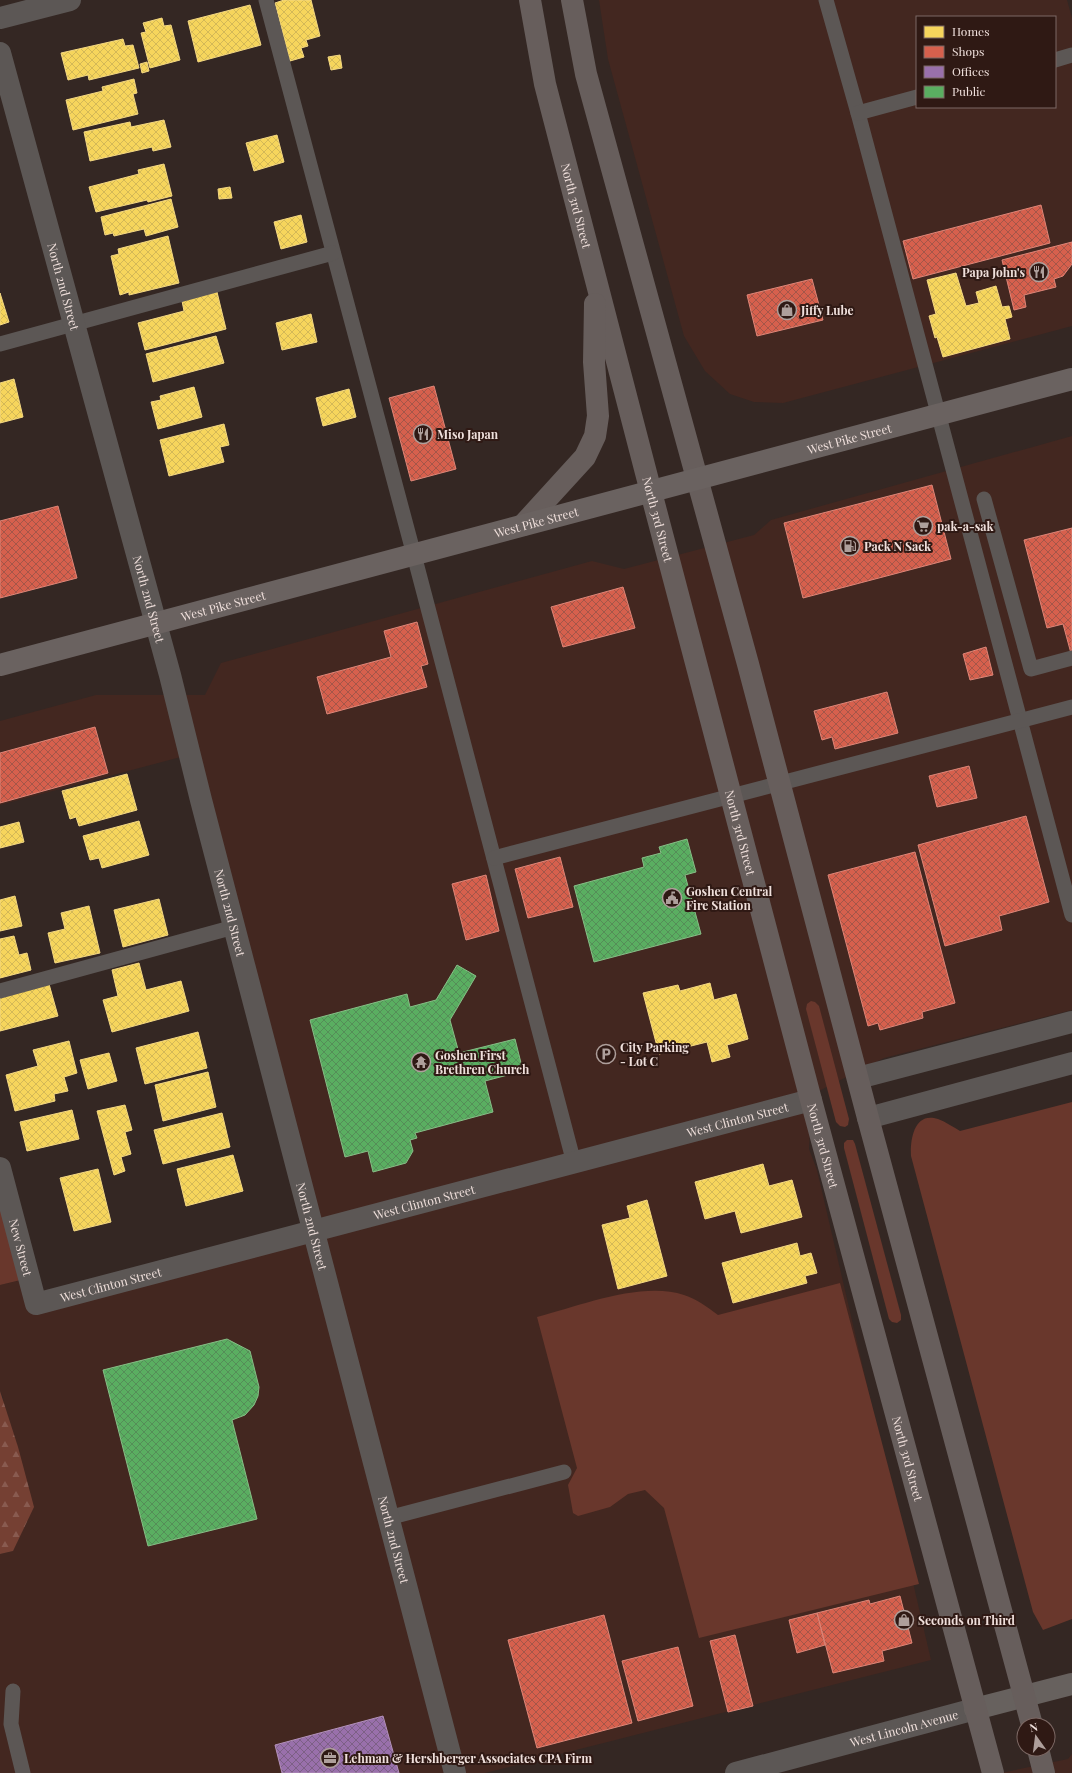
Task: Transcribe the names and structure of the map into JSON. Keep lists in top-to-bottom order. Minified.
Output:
{"streets":{"highway":["West Pike Street"],"main road":["North 3rd Street","West Lincoln Avenue"],"street":["North 2nd Street","West Clinton Street","New Street"]},"crossings":[["North 3rd Street","West Pike Street"],["North 3rd Street","West Clinton Street"],["North 3rd Street","West Lincoln Avenue"],["North 2nd Street","West Pike Street"],["North 2nd Street","West Clinton Street"],["West Clinton Street","New Street"]],"places":{"restaurant":["Papa John's","Miso Japan"],"shop":["Jiffy Lube","Seconds on Third"],"supermarket":["pak-a-sak"],"fuel station":["Pack N Sack"],"public building":["Goshen Central Fire Station"],"parking":["City Parking - Lot C"],"temple":["Goshen First Brethren Church"],"office":["Lehman & Hershberger Associates CPA Firm"]},"legend":["Homes","Shops","Offices","Public"],"north":"top"}
